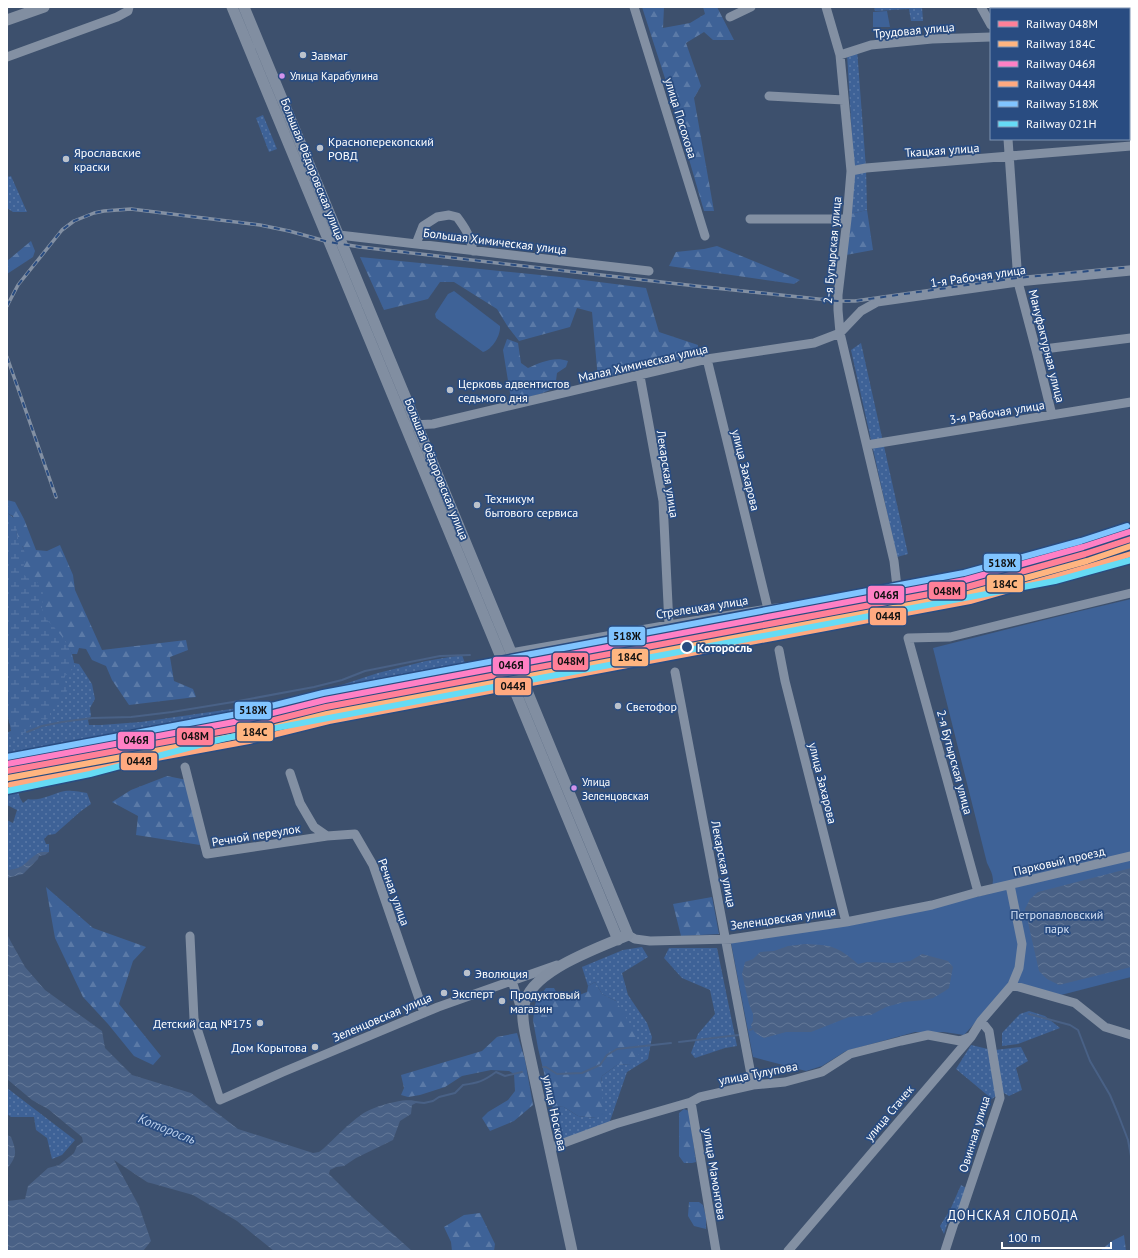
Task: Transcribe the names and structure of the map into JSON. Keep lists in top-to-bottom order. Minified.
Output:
{"streets":{"main road":["Большая Фёдоровская улица","Зеленцовская улица","улица Носкова"],"street":["Трудовая улица","улица Посохова","Ткацкая улица","Большая Химическая улица","2-я Бутырская улица","1-я Рабочая улица","Мануфактурная улица","Малая Химическая улица","3-я Рабочая улица","улица Захарова","Лекарская улица","Стрелецкая улица","Речной переулок","Парковый проезд","Речная улица","улица Тулупова","улица Стачек","Овинная улица","улица Мамонтова"]},"crossings":[["Трудовая улица","2-я Бутырская улица"],["Ткацкая улица","2-я Бутырская улица"],["Ткацкая улица","Мануфактурная улица"],["Большая Фёдоровская улица","Большая Химическая улица"],["Большая Фёдоровская улица","Малая Химическая улица"],["Большая Фёдоровская улица","Стрелецкая улица"],["Большая Фёдоровская улица","Зеленцовская улица"],["2-я Бутырская улица","1-я Рабочая улица"],["2-я Бутырская улица","Малая Химическая улица"],["2-я Бутырская улица","3-я Рабочая улица"],["2-я Бутырская улица","Стрелецкая улица"],["2-я Бутырская улица","Зеленцовская улица"],["1-я Рабочая улица","Мануфактурная улица"],["1-я Рабочая улица","Малая Химическая улица"],["Мануфактурная улица","3-я Рабочая улица"],["Малая Химическая улица","улица Захарова"],["Малая Химическая улица","Лекарская улица"],["улица Захарова","Стрелецкая улица"],["улица Захарова","Зеленцовская улица"],["Лекарская улица","Стрелецкая улица"],["Лекарская улица","Зеленцовская улица"],["Лекарская улица","улица Тулупова"],["Речной переулок","Речная улица"],["Парковый проезд","Зеленцовская улица"],["Парковый проезд","улица Стачек"],["Речная улица","Зеленцовская улица"],["Зеленцовская улица","улица Носкова"],["улица Тулупова","улица Носкова"],["улица Тулупова","улица Стачек"],["улица Тулупова","улица Мамонтова"],["улица Стачек","Овинная улица"]],"districts":["ДОНСКАЯ СЛОБОДА"],"water":["Которосль"],"parks":["Петропавловский парк"],"places":["Завмаг","Улица Карабулина","Красноперекопский РОВД","Ярославские краски","Церковь адвентистов седьмого дня","Техникум бытового сервиса","Которосль","Светофор","Улица Зеленцовская","Эволюция","Эксперт","Продуктовый магазин","Детский сад №175","Дом Корытова"],"lines":["rail line 518Ж","rail line 046Я","rail line 048М","rail line 184С","rail line 044Я","rail line 021Н"],"legend":["Railway 048М","Railway 184С","Railway 046Я","Railway 044Я","Railway 518Ж","Railway 021Н"],"scale_bar":"100 m"}
